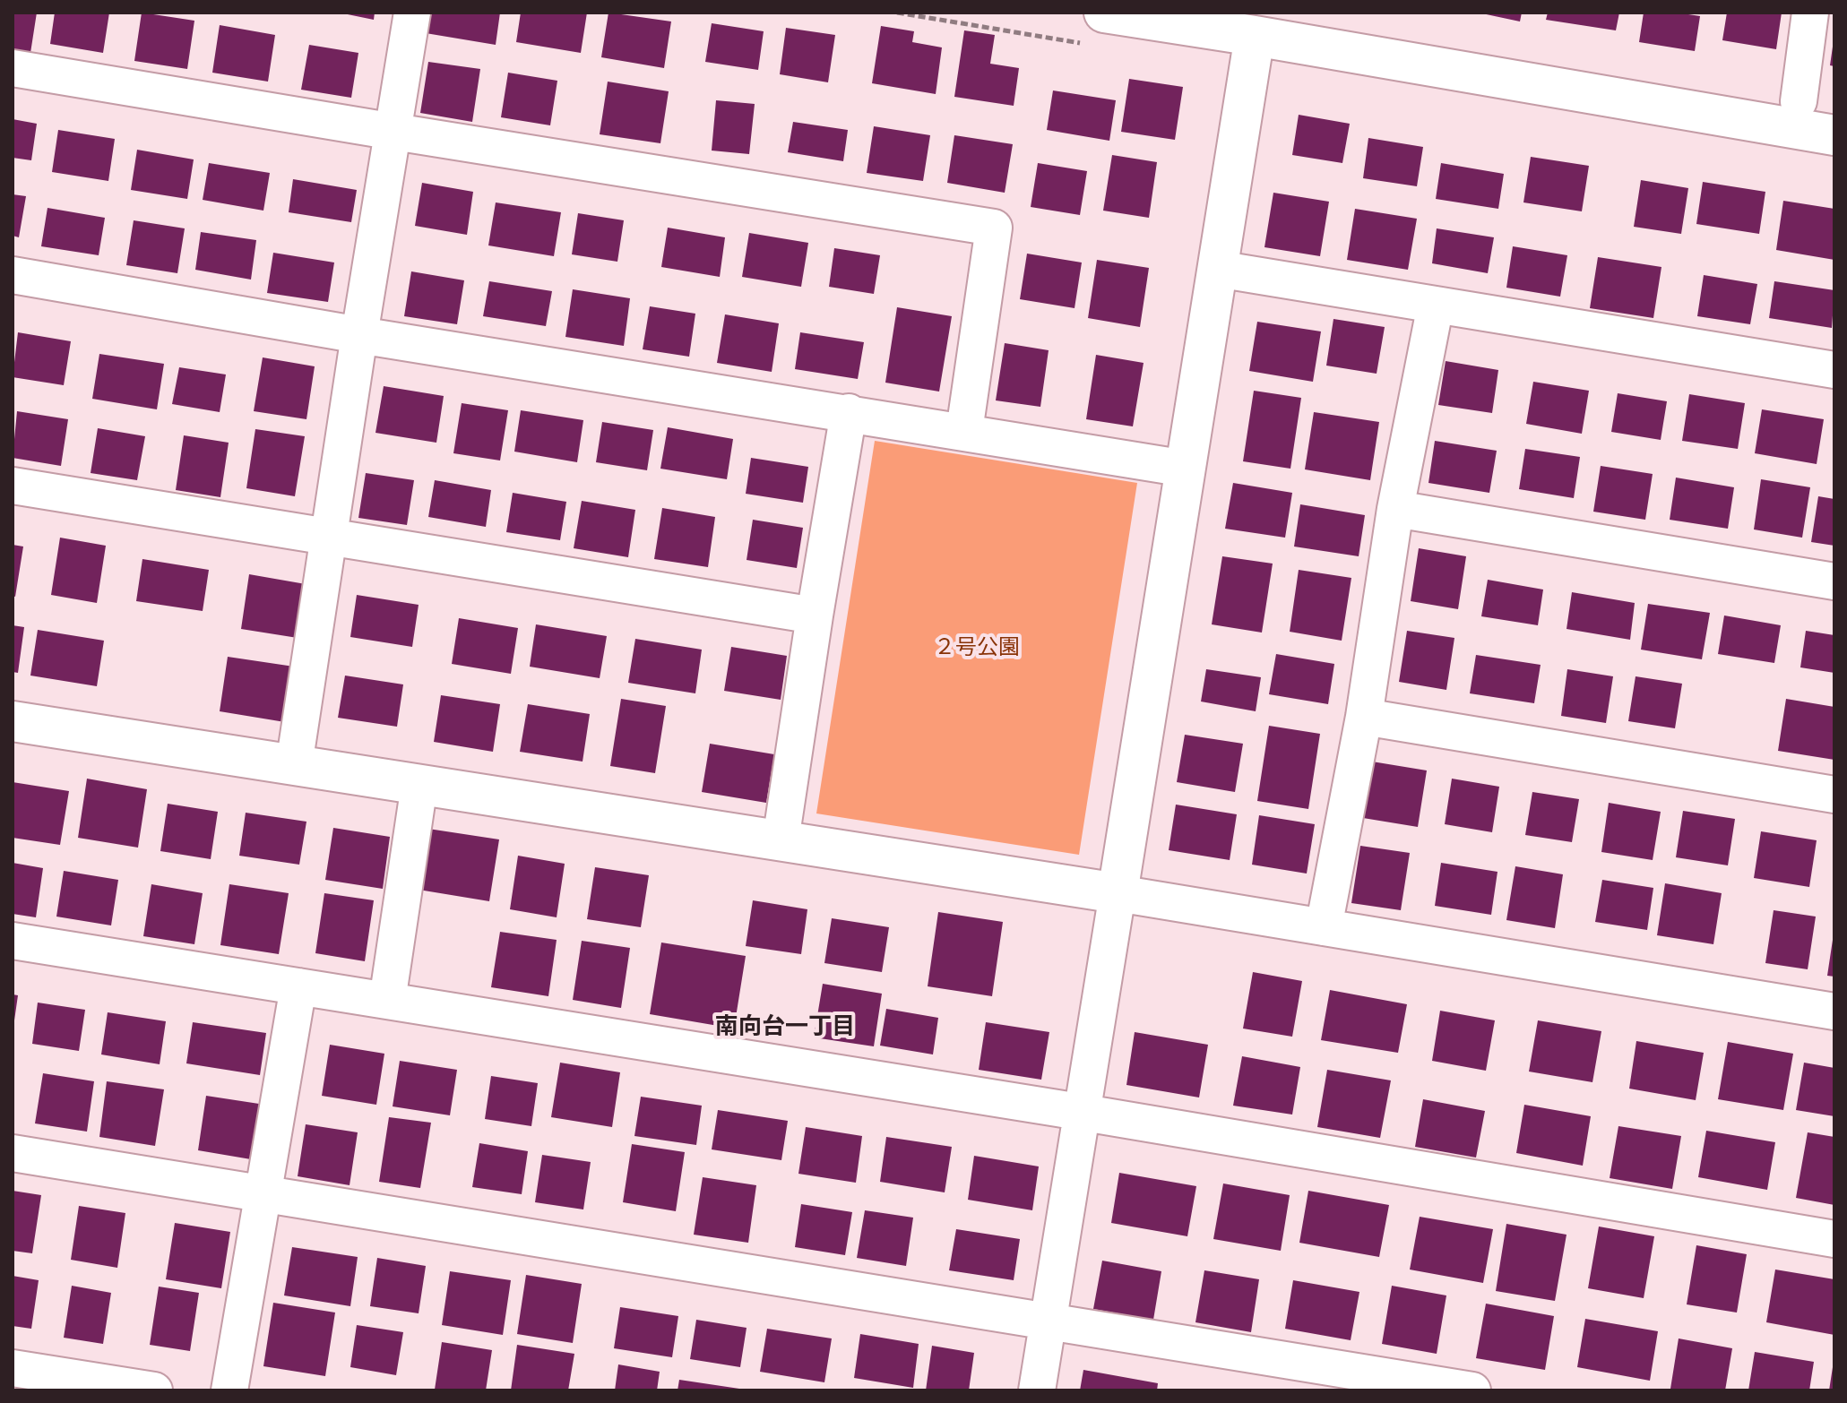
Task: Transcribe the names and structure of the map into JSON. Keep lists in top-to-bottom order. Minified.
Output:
{"districts":["南向台一丁目"],"parks":["２号公園"]}
